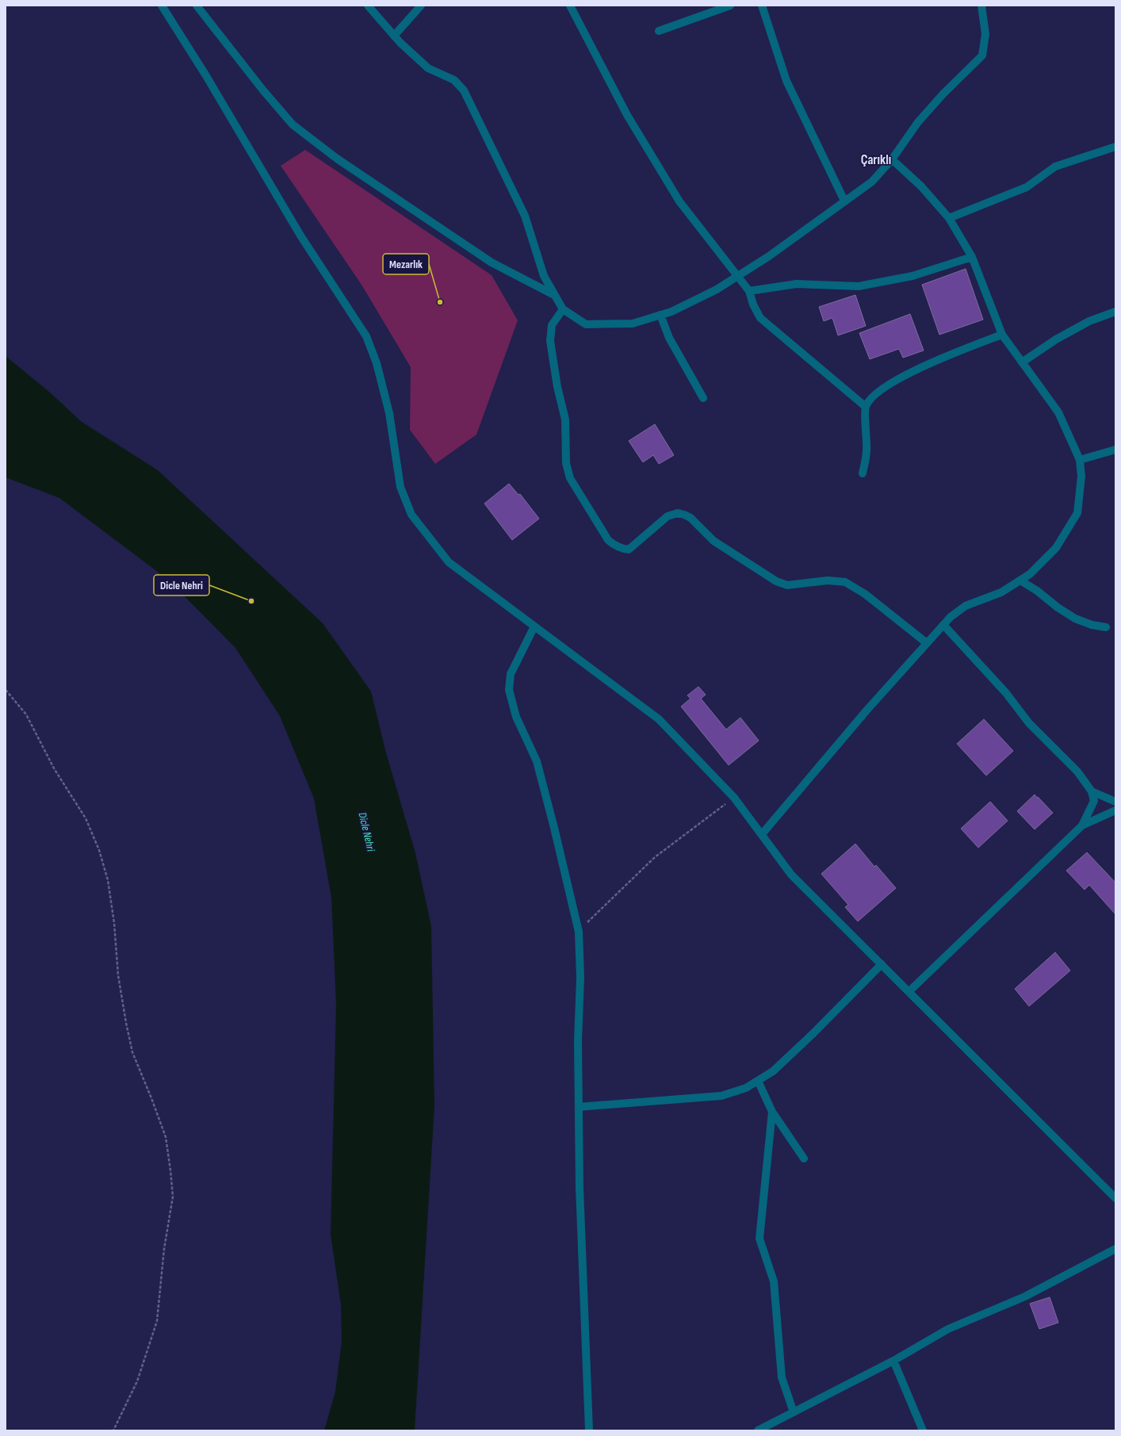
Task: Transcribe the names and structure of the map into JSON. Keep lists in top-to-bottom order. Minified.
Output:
{"districts":["Çarıklı"],"water":["Dicle Nehri"],"places":["Mezarlık","Dicle Nehri"]}
